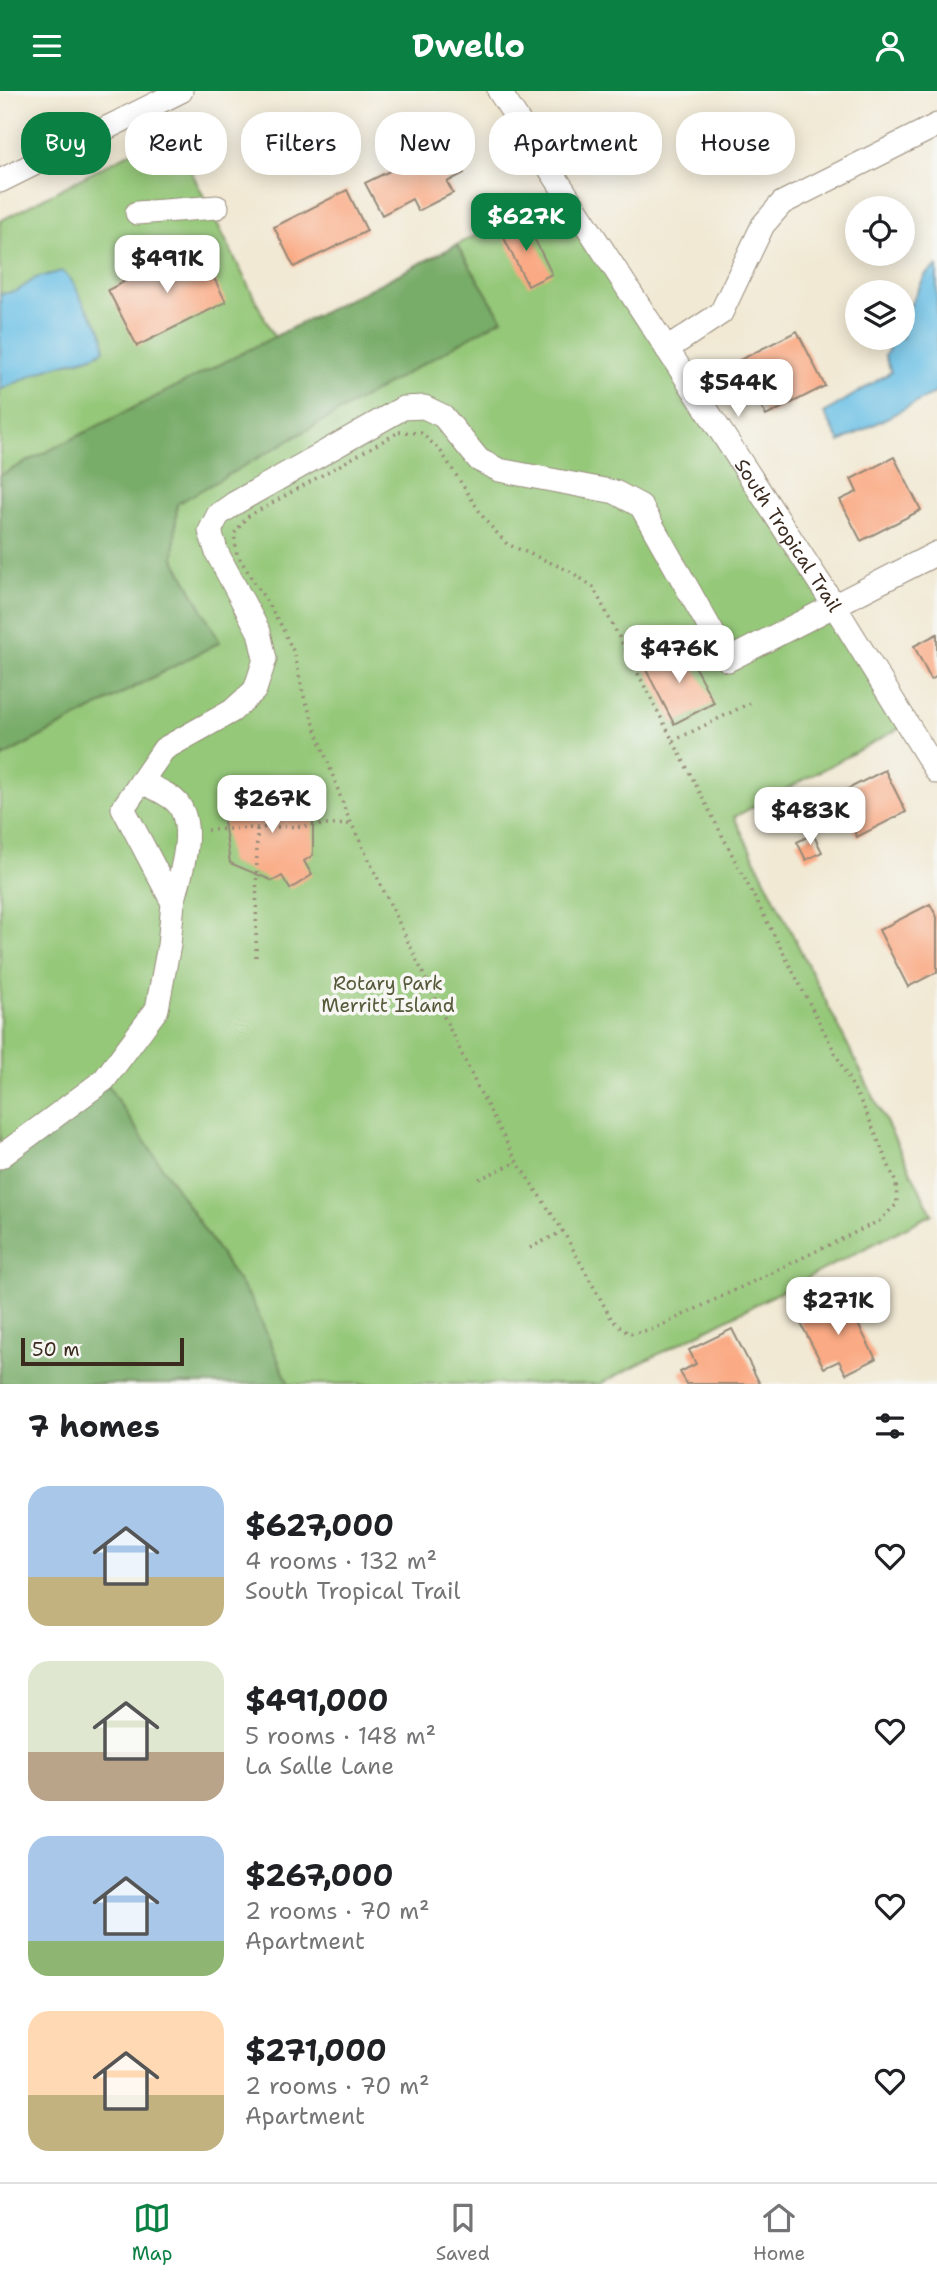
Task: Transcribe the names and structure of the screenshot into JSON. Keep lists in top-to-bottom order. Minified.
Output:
{"streets":{"street":["South Tropical Trail"]},"parks":["Rotary Park Merritt Island"],"scale_bar":"50 m","page":{"header":"Dwello","chip":["Buy","Rent","Filters","New","Apartment","House"],"price":["$627K","$491K","$544K","$476K","$267K","$483K","$271K"],"scale":"50 m","heading":"7 homes","list":[{"name":"$627,000","note":"4 rooms · 132 m² · South Tropical Trail"},{"name":"$491,000","note":"5 rooms · 148 m² · La Salle Lane"},{"name":"$267,000","note":"2 rooms · 70 m² · Apartment"},{"name":"$271,000","note":"2 rooms · 70 m² · Apartment"}],"tabs":["Map","Saved","Home"]}}
